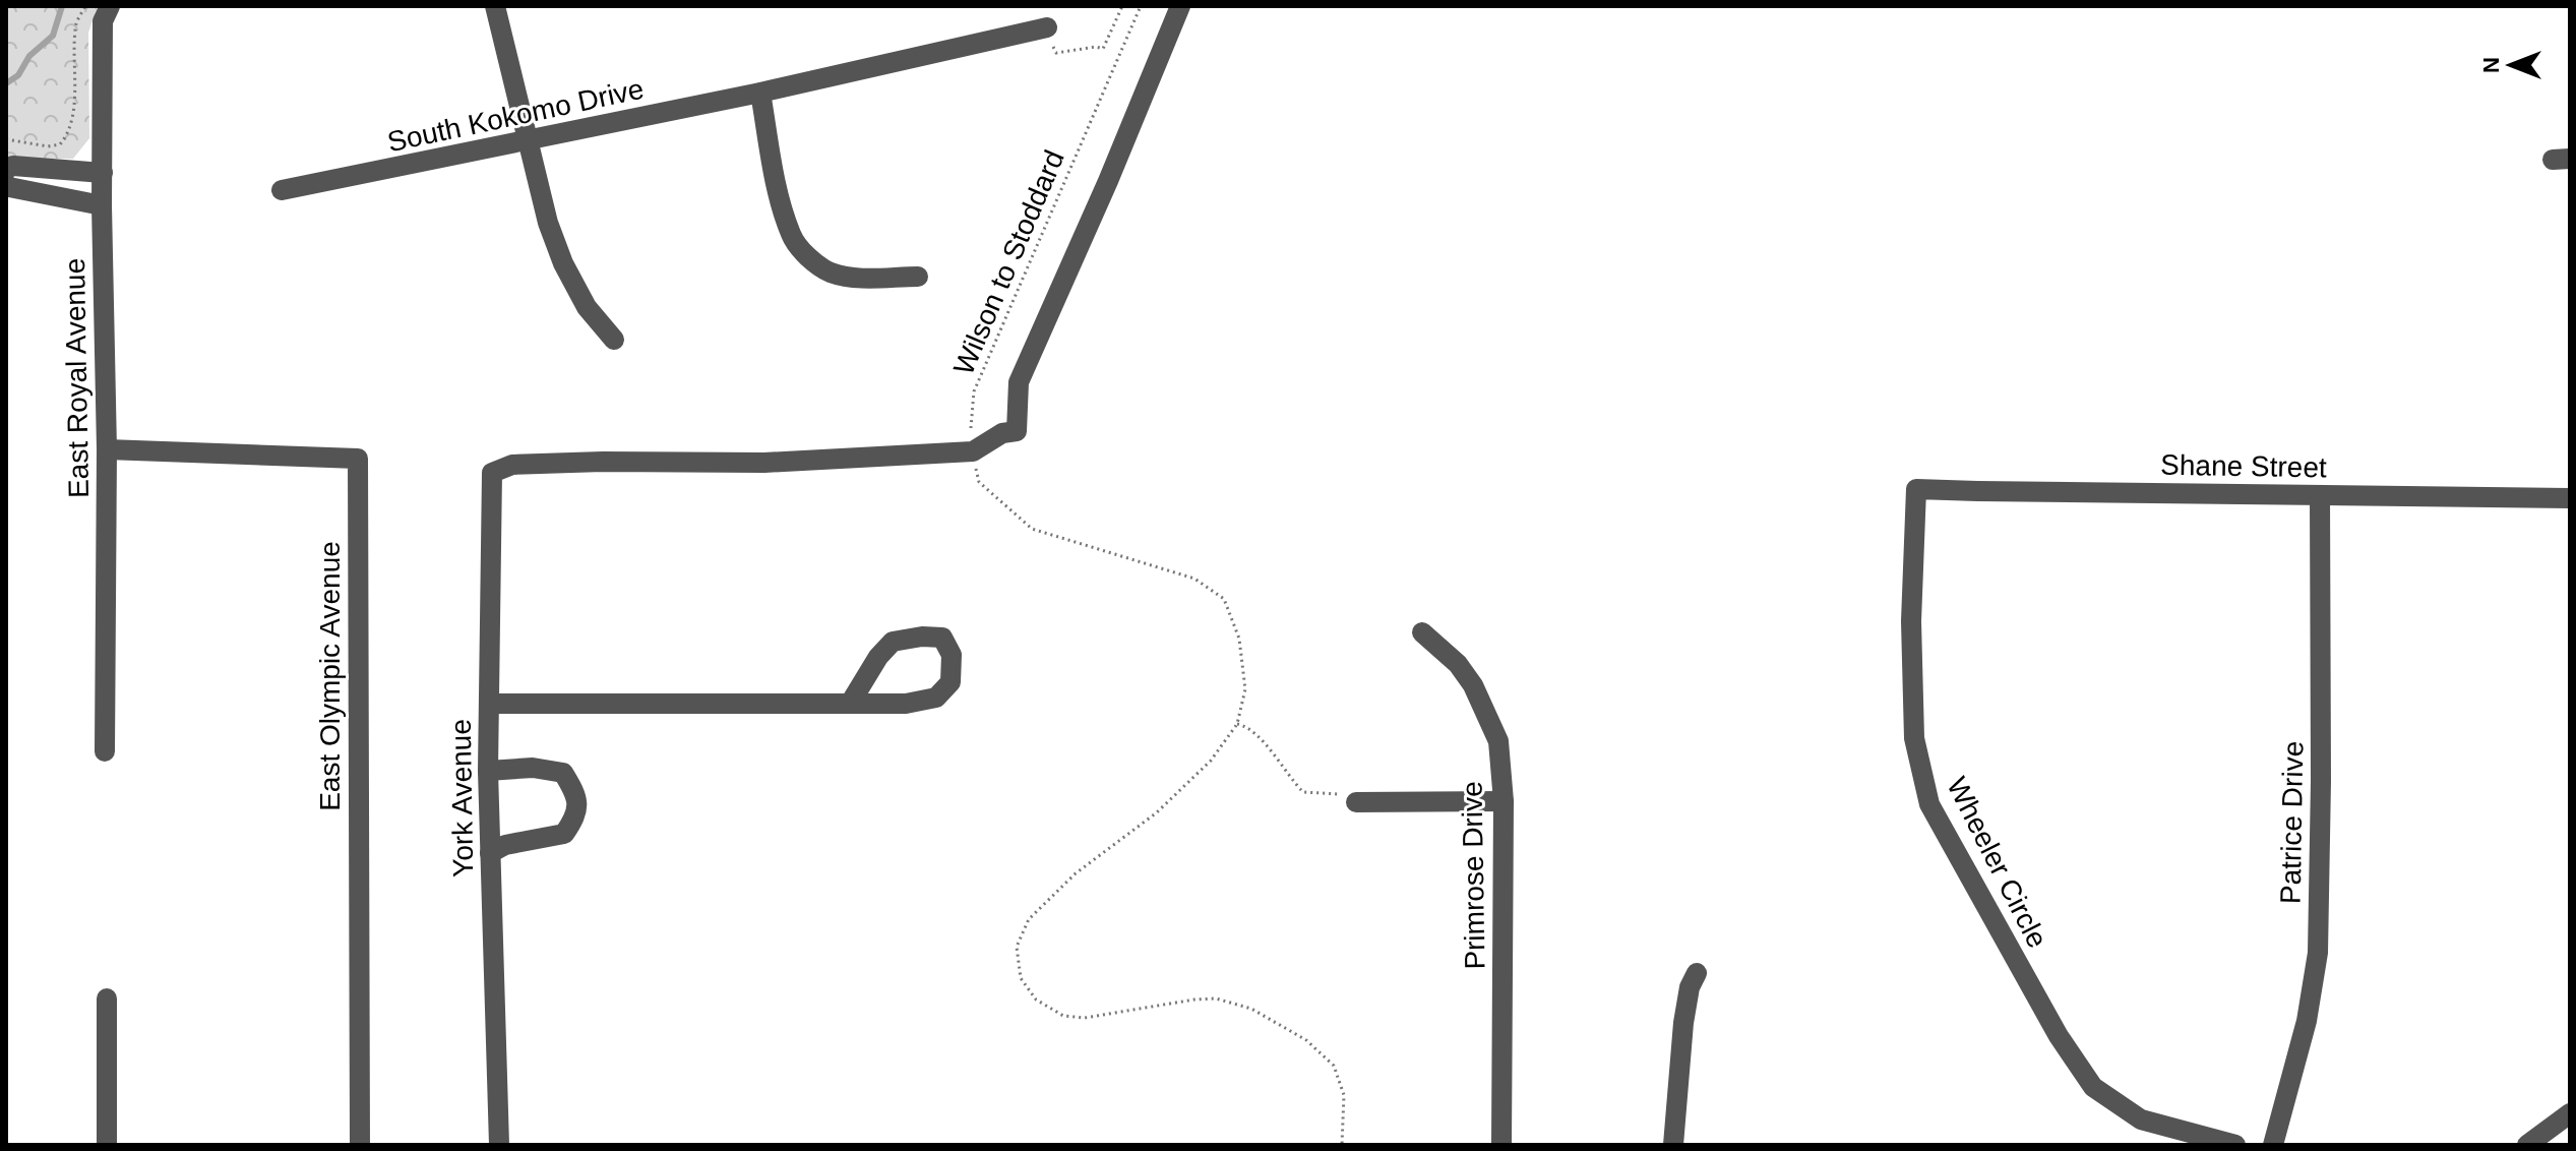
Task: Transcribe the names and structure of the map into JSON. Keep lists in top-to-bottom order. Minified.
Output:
{"streets":{"street":["South Kokomo Drive","East Royal Avenue","Shane Street","East Olympic Avenue","York Avenue","Patrice Drive","Wheeler Circle","Primrose Drive"],"path":["Wilson to Stoddard"]},"crossings":[["Wilson to Stoddard","York Avenue"],["East Royal Avenue","East Olympic Avenue"],["Shane Street","Patrice Drive"],["Shane Street","Wheeler Circle"]],"north":"left"}
